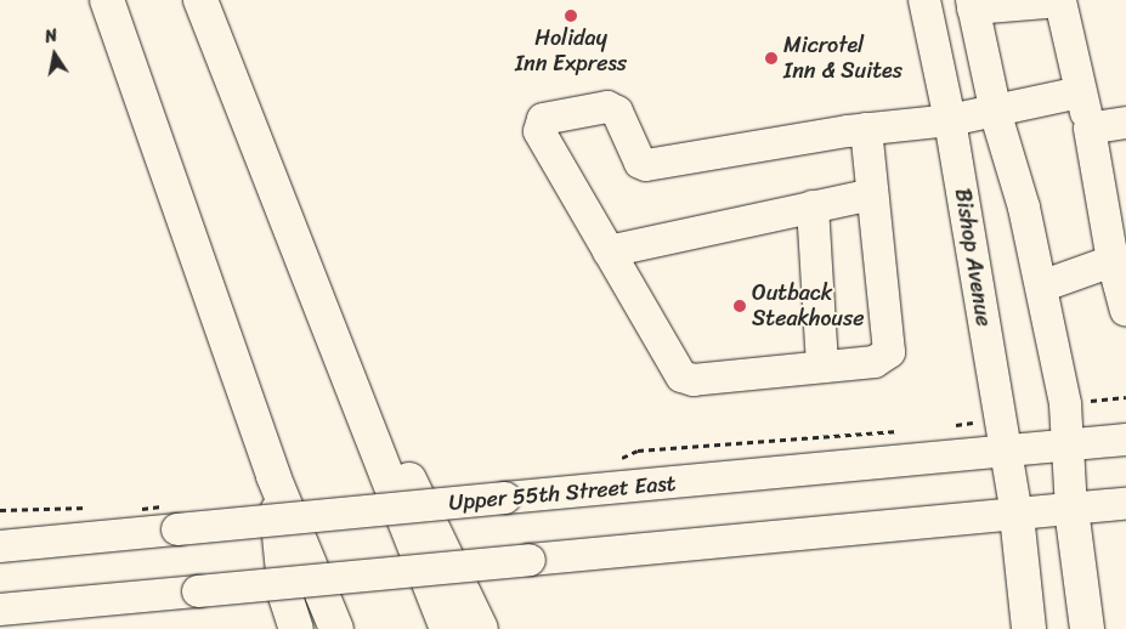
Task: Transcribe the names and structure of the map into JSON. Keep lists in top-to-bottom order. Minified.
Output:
{"streets":{"street":["Bishop Avenue","Upper 55th Street East"]},"crossings":[["Bishop Avenue","Upper 55th Street East"]],"places":["Holiday Inn Express","Microtel Inn & Suites","Outback Steakhouse"],"north":"top"}
